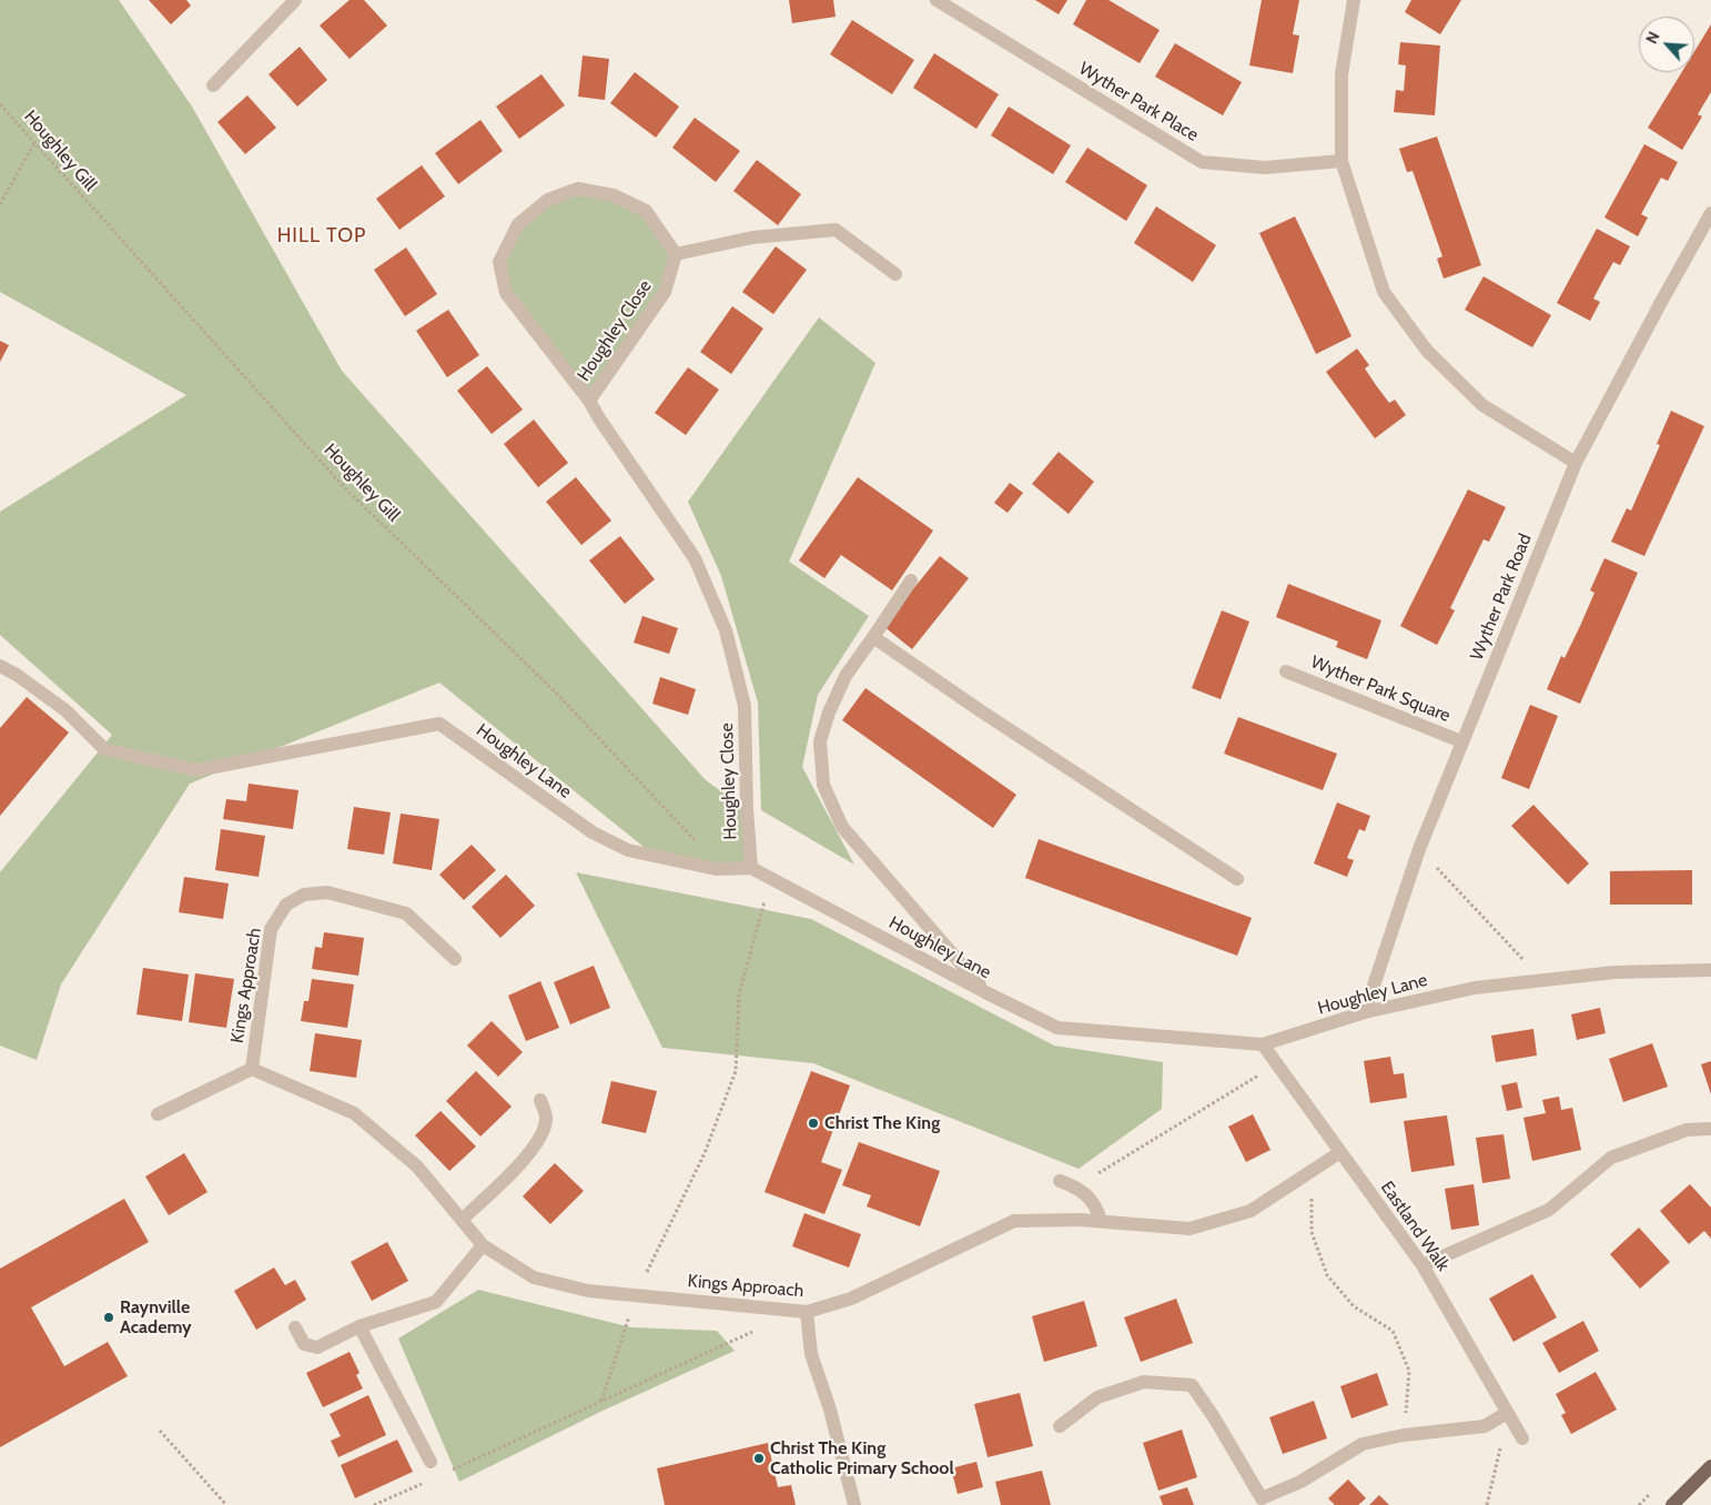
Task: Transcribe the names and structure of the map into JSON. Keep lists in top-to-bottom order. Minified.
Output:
{"streets":{"street":["Wyther Park Place","Houghley Close","Wyther Park Road","Wyther Park Square","Houghley Lane","Kings Approach","Eastland Walk"],"path":["Houghley Gill"]},"crossings":[["Houghley Gill","Houghley Lane"],["Houghley Close","Houghley Lane"],["Wyther Park Road","Wyther Park Square"],["Wyther Park Road","Houghley Lane"],["Houghley Lane","Eastland Walk"],["Kings Approach","Eastland Walk"]],"districts":["HILL TOP"],"places":["Christ The King","Raynville Academy","Christ The King Catholic Primary School"],"north":"top left"}
